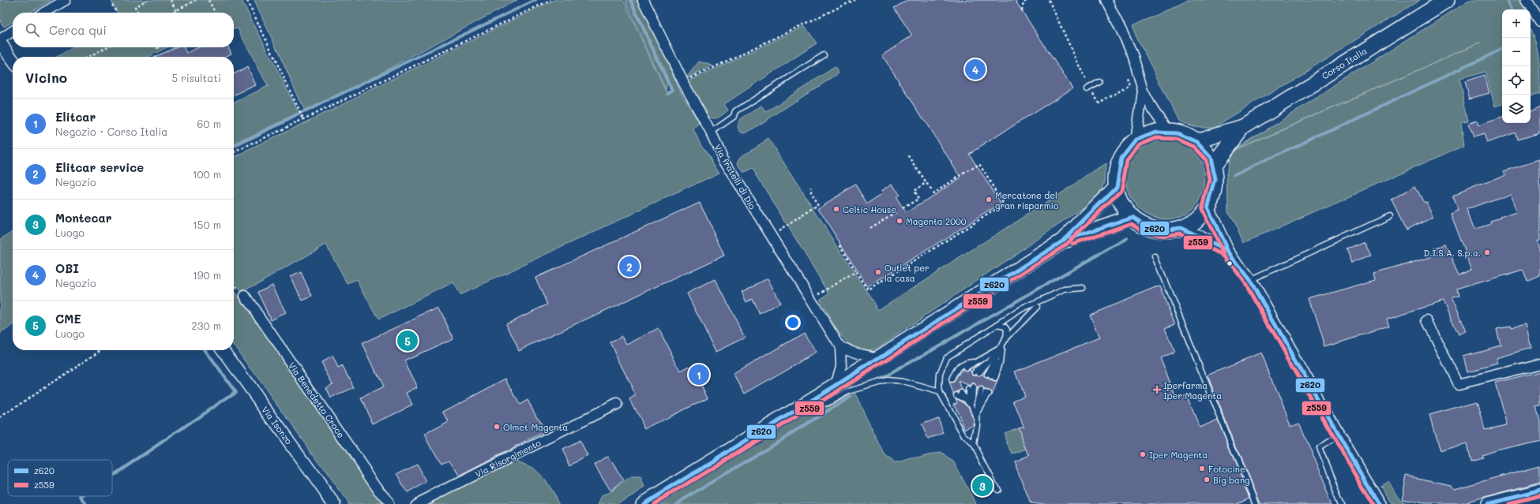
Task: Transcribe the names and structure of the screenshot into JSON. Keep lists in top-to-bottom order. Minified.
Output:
{"streets":{"main road":["Corso Italia"],"street":["Via fratelli di Dio","Via Benedetto Croce","Via Isonzo","Via Risorgimento"]},"places":{"other":["Mercatone del gran risparmio","Celtic House","Magenta 2000","D.I.S.A. S.p.a.","Outlet per la casa","Olmet Magenta","Iper Magenta","Fotocine","Big bang"],"health":["Iperfarma Iper Magenta"]},"lines":["transit line z620","transit line z559"],"legend":["z620","z559"],"page":{"map_buttons":["+","−"],"search":"Cerca qui","heading":["Vicino","5 risultati"],"pins":["4","2","5","1","3"],"list":[{"mark":"1","name":"Elitcar","note":"Negozio · Corso Italia","value":"60 m"},{"mark":"2","name":"Elitcar service","note":"Negozio","value":"100 m"},{"mark":"3","name":"Montecar","note":"Luogo","value":"150 m"},{"mark":"4","name":"OBI","note":"Negozio","value":"190 m"},{"mark":"5","name":"CME","note":"Luogo","value":"230 m"}]}}
